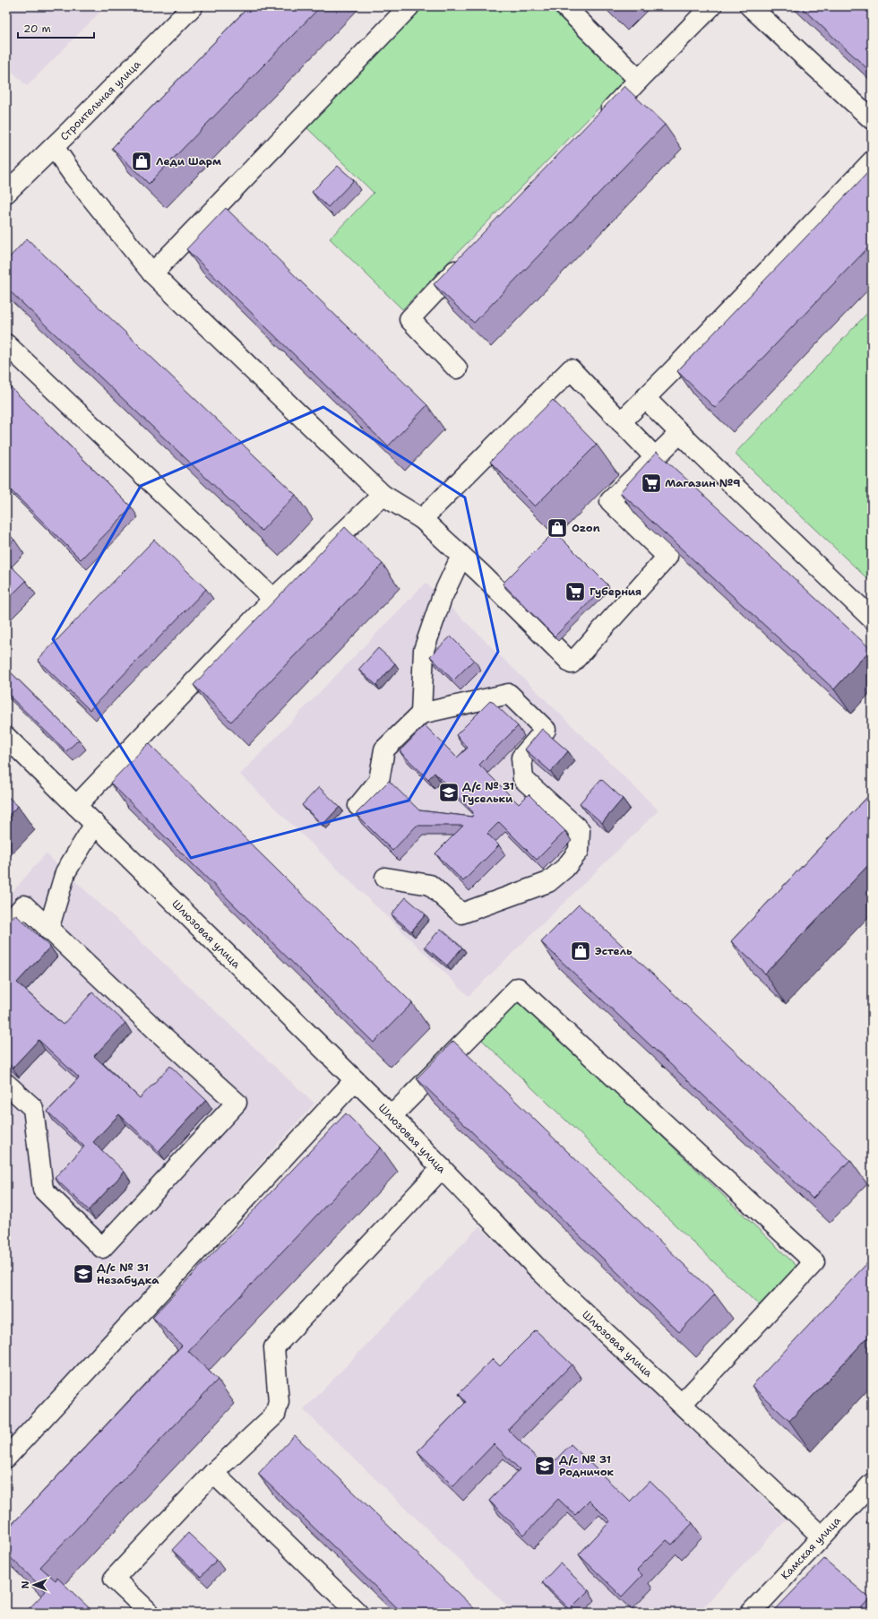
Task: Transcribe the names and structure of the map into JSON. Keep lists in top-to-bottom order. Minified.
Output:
{"streets":{"street":["Строительная улица","Шлюзовая улица","Камская улица"]},"crossings":[["Шлюзовая улица","Камская улица"]],"places":{"shop":["Леди Шарм","Ozon","Эстель"],"supermarket":["Магазин №9","Губерния"],"school or university":["Д/с № 31 Гусельки","Д/с № 31 Незабудка","Д/с № 31 Родничок"]},"scale_bar":"20 m","north":"left"}
